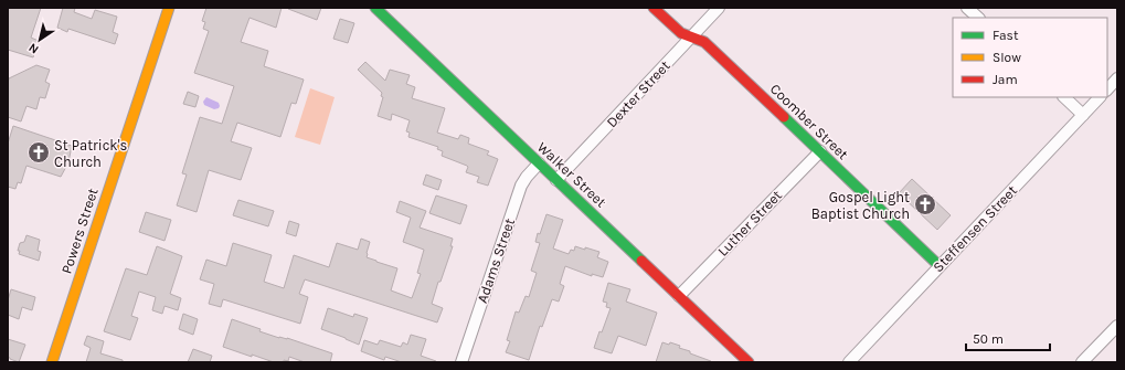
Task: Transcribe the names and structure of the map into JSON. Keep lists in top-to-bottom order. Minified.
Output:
{"streets":{"street":["Dexter Street","Coomber Street","Walker Street","Luther Street","Steffensen Street","Powers Street","Adams Street"]},"crossings":[["Dexter Street","Coomber Street"],["Dexter Street","Walker Street"],["Coomber Street","Luther Street"],["Coomber Street","Steffensen Street"],["Walker Street","Luther Street"],["Walker Street","Adams Street"]],"places":{"church":["St Patrick's Church","Gospel Light Baptist Church"]},"legend":["Fast","Slow","Jam"],"scale_bar":"50 m","north":"bottom left"}
